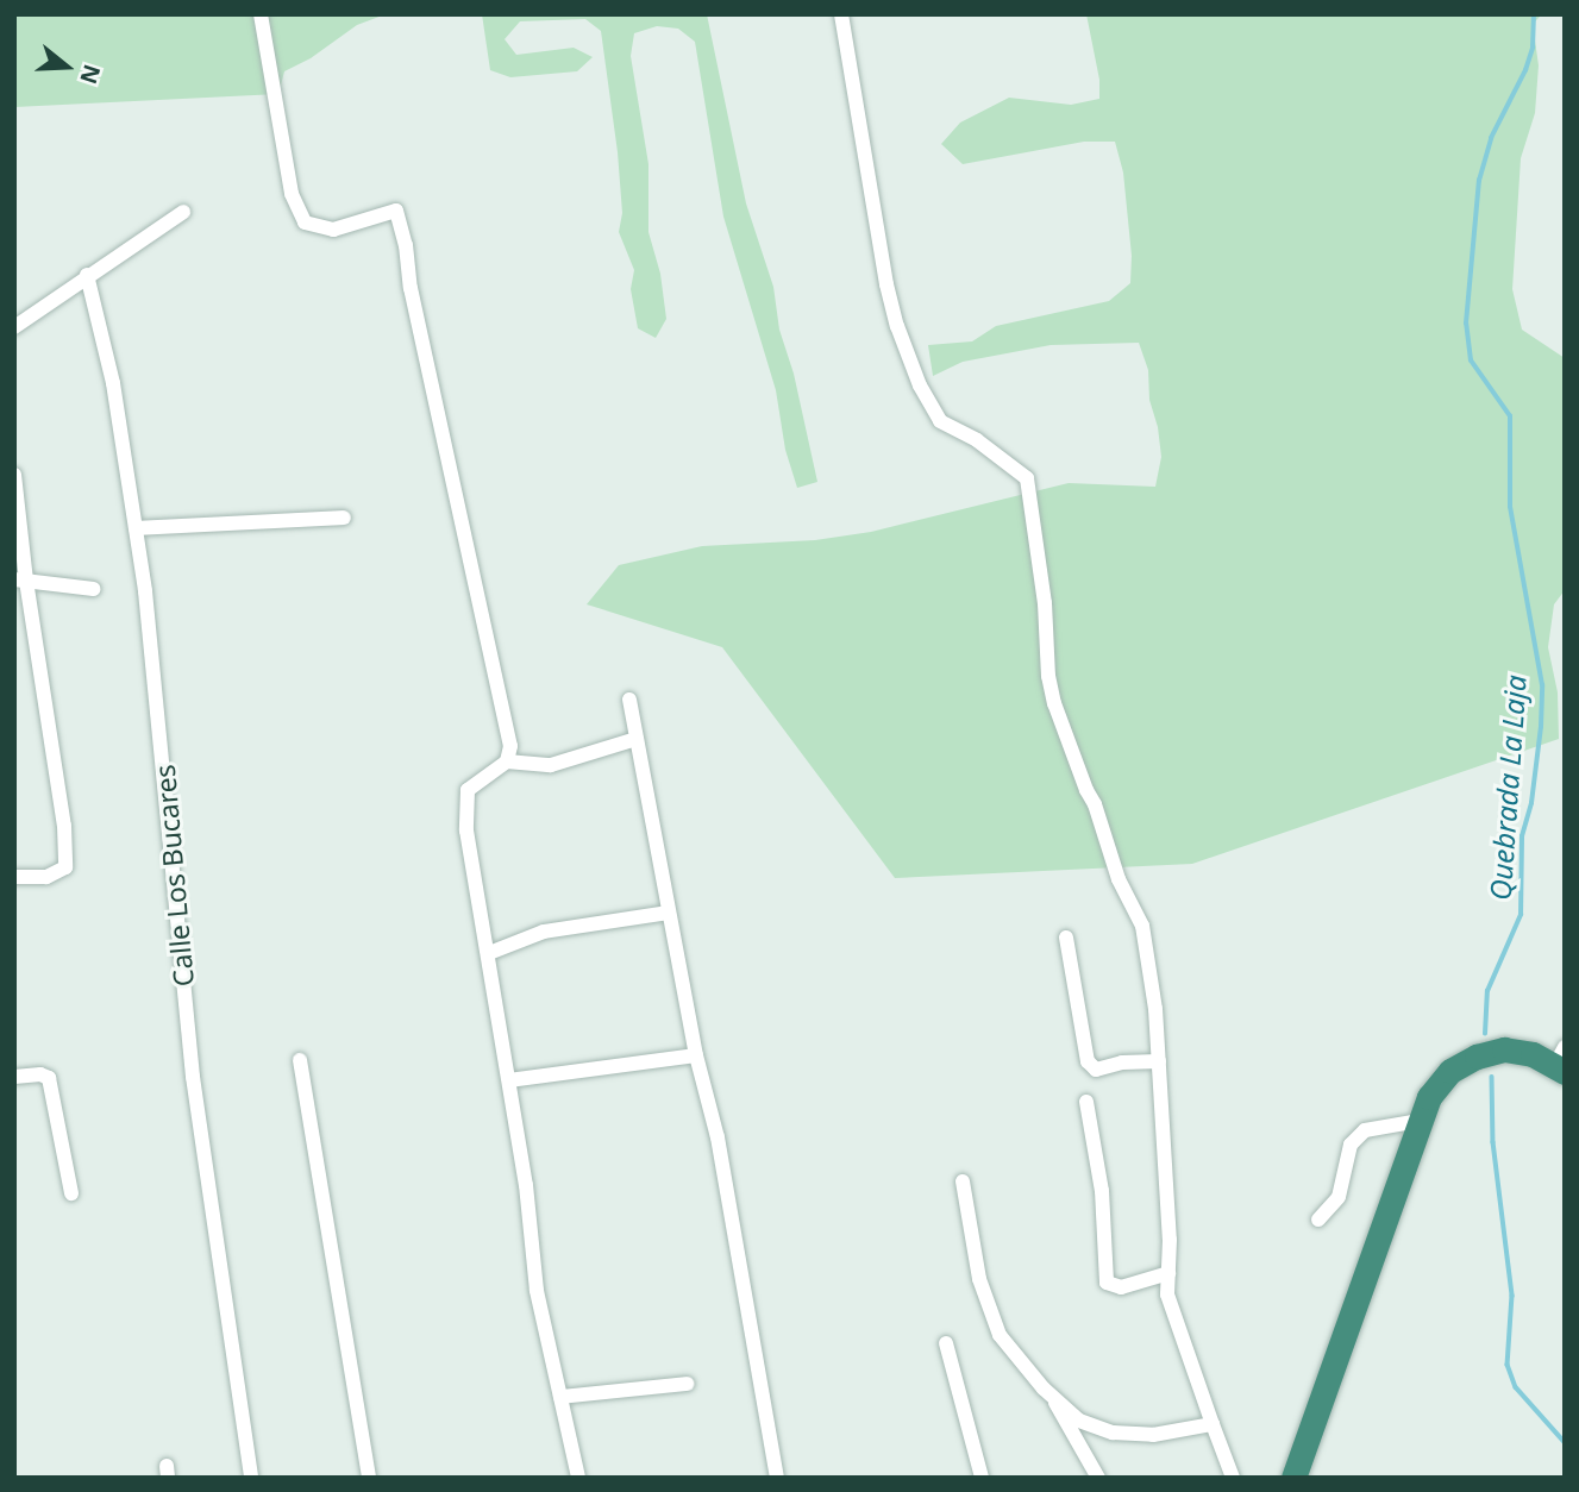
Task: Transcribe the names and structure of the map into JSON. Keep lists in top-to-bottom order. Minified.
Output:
{"streets":{"street":["Calle Los Bucares"]},"water":["Quebrada La Laja"],"north":"right"}
